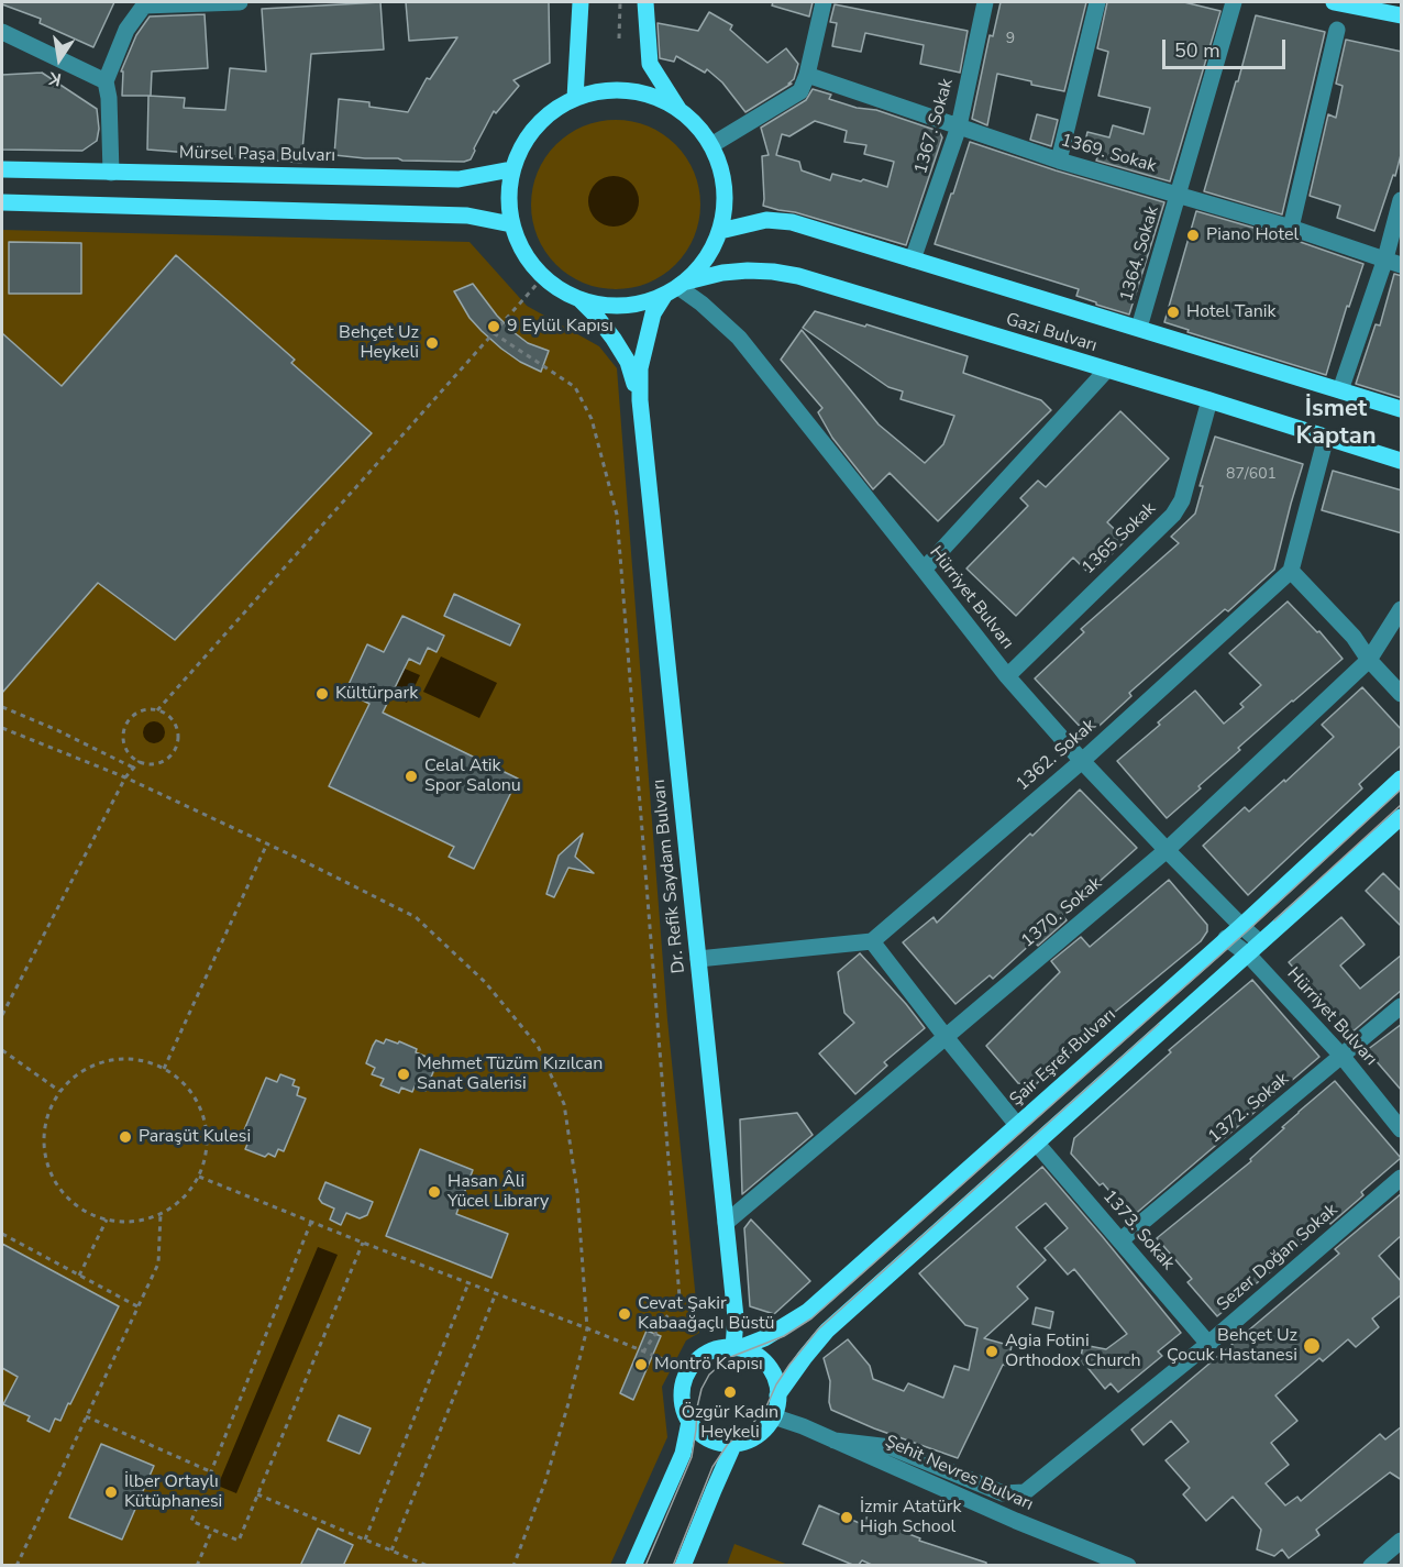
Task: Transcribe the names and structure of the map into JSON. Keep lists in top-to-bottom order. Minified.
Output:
{"streets":{"main road":["Mürsel Paşa Bulvarı","Gazi Bulvarı","Dr. Refik Saydam Bulvarı","Şair Eşref Bulvarı"],"street":["1367. Sokak","1369. Sokak","1364. Sokak","1365 Sokak","Hürriyet Bulvarı","1362. Sokak","1370. Sokak","1372. Sokak","1373. Sokak","Sezer Doğan Sokak","Şehit Nevres Bulvarı"]},"crossings":[["1367. Sokak","1369. Sokak"],["1367. Sokak","Gazi Bulvarı"],["1369. Sokak","1364. Sokak"],["Mürsel Paşa Bulvarı","Gazi Bulvarı"],["Mürsel Paşa Bulvarı","Hürriyet Bulvarı"],["1364. Sokak","Gazi Bulvarı"],["Gazi Bulvarı","1365 Sokak"],["Gazi Bulvarı","Hürriyet Bulvarı"],["1365 Sokak","Hürriyet Bulvarı"],["Hürriyet Bulvarı","1362. Sokak"],["Hürriyet Bulvarı","1370. Sokak"],["Hürriyet Bulvarı","Şair Eşref Bulvarı"],["Hürriyet Bulvarı","1372. Sokak"],["Dr. Refik Saydam Bulvarı","1370. Sokak"],["Dr. Refik Saydam Bulvarı","Şair Eşref Bulvarı"],["Dr. Refik Saydam Bulvarı","Şehit Nevres Bulvarı"],["Şair Eşref Bulvarı","Şehit Nevres Bulvarı"],["1372. Sokak","1373. Sokak"],["1373. Sokak","Sezer Doğan Sokak"],["Sezer Doğan Sokak","Şehit Nevres Bulvarı"]],"districts":["İsmet Kaptan"],"places":["Piano Hotel","Hotel Tanik","9 Eylül Kapısı","Behçet Uz Heykeli","Kültürpark","Celal Atik Spor Salonu","Mehmet Tüzüm Kızılcan Sanat Galerisi","Paraşüt Kulesi","Hasan Âli Yücel Library","Cevat Şakir Kabaağaçlı Büstü","Behçet Uz Çocuk Hastanesi","Agia Fotini Orthodox Church","Montrö Kapısı","Özgür Kadın Heykeli","İlber Ortaylı Kütüphanesi","İzmir Atatürk High School"],"house_numbers":["9","87/601"],"scale_bar":"50 m","north":"bottom"}
